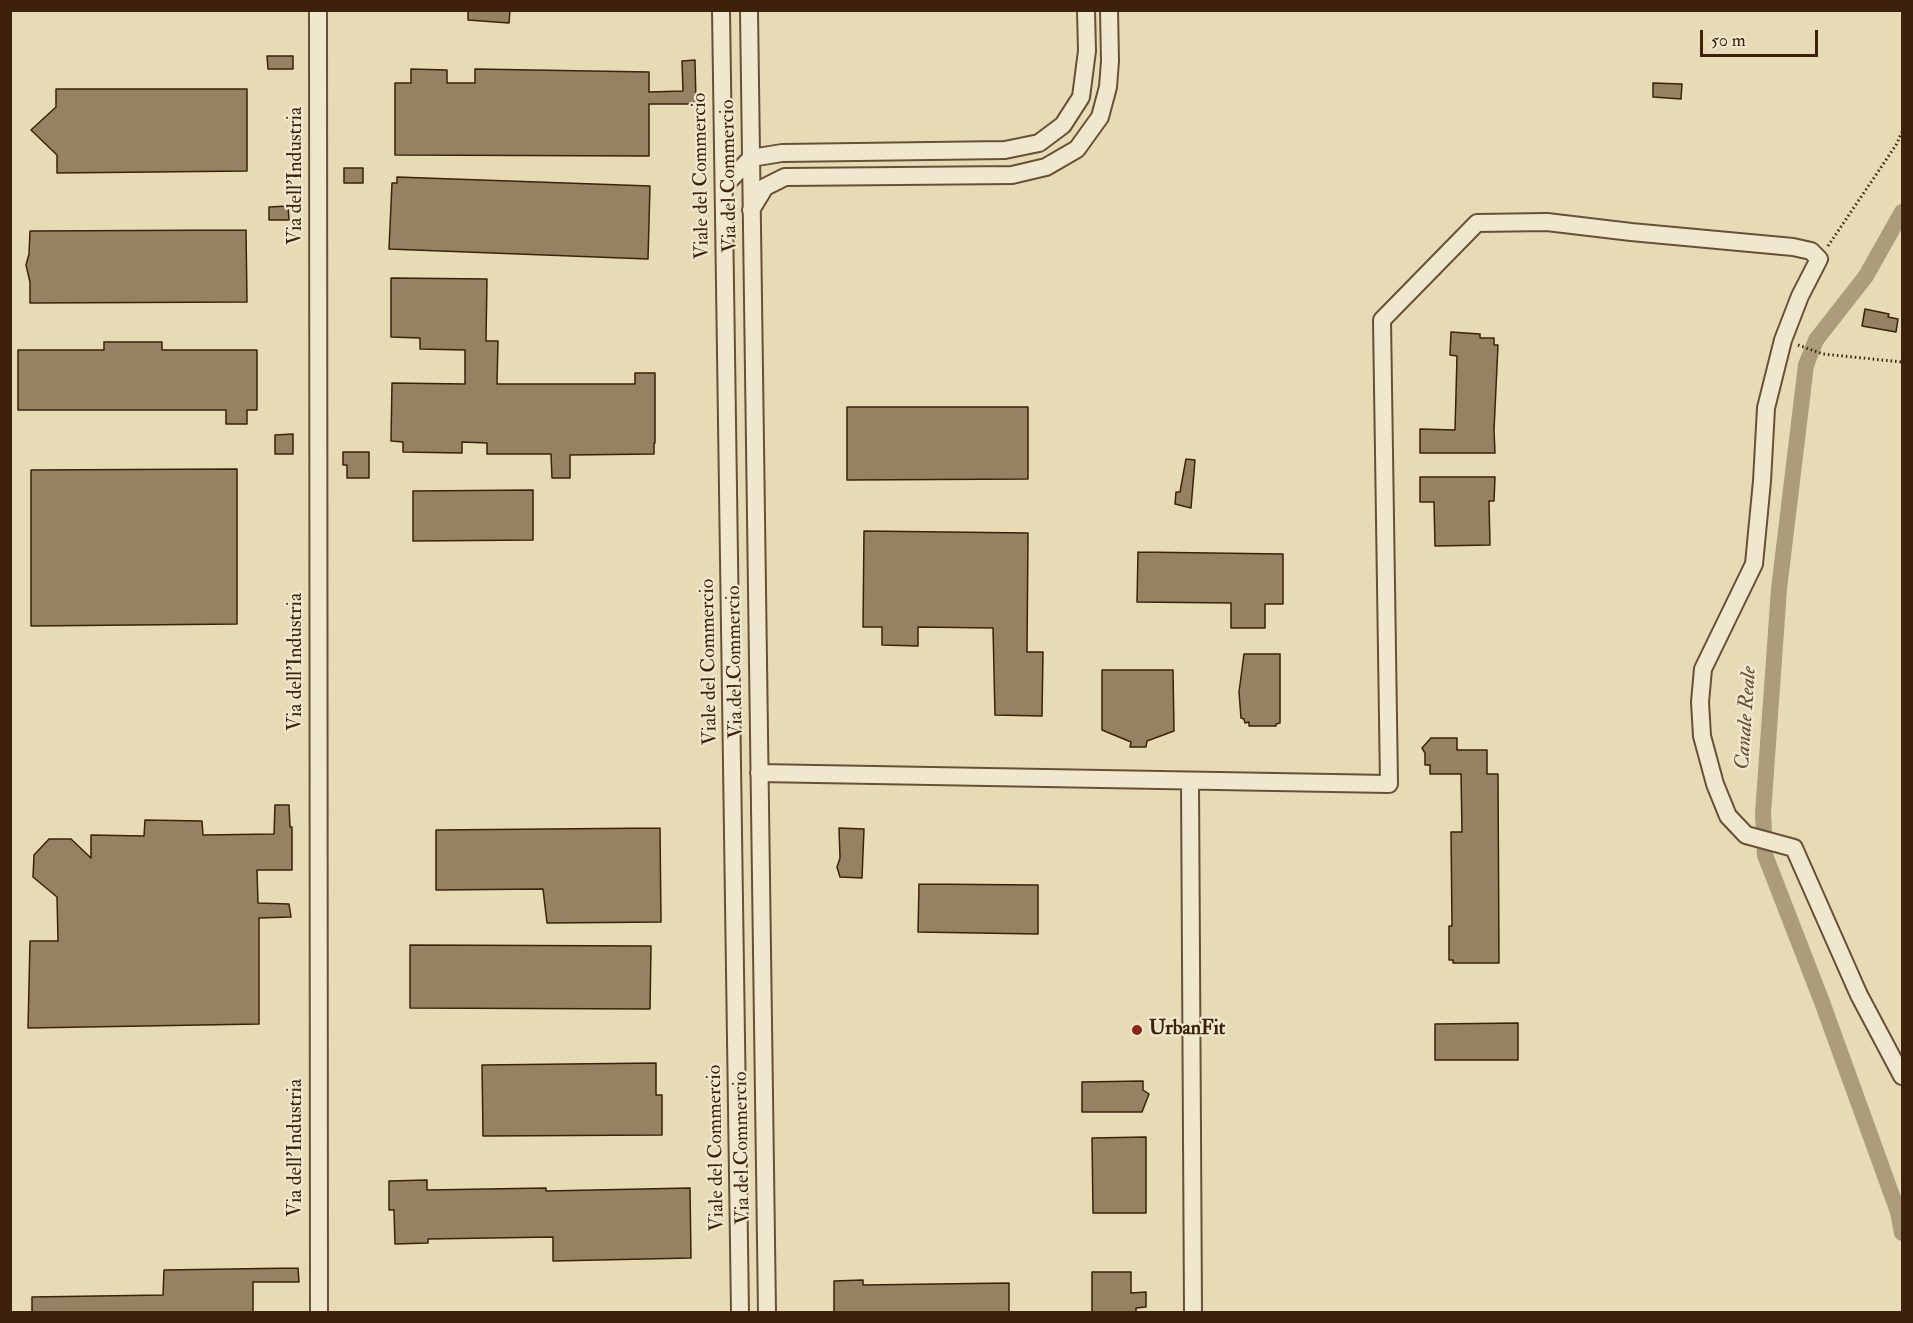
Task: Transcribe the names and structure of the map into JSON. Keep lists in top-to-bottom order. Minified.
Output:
{"streets":{"street":["Via dell'Industria","Viale del Commercio","Via del Commercio"]},"water":["Canale Reale"],"places":["UrbanFit"],"scale_bar":"50 m"}
